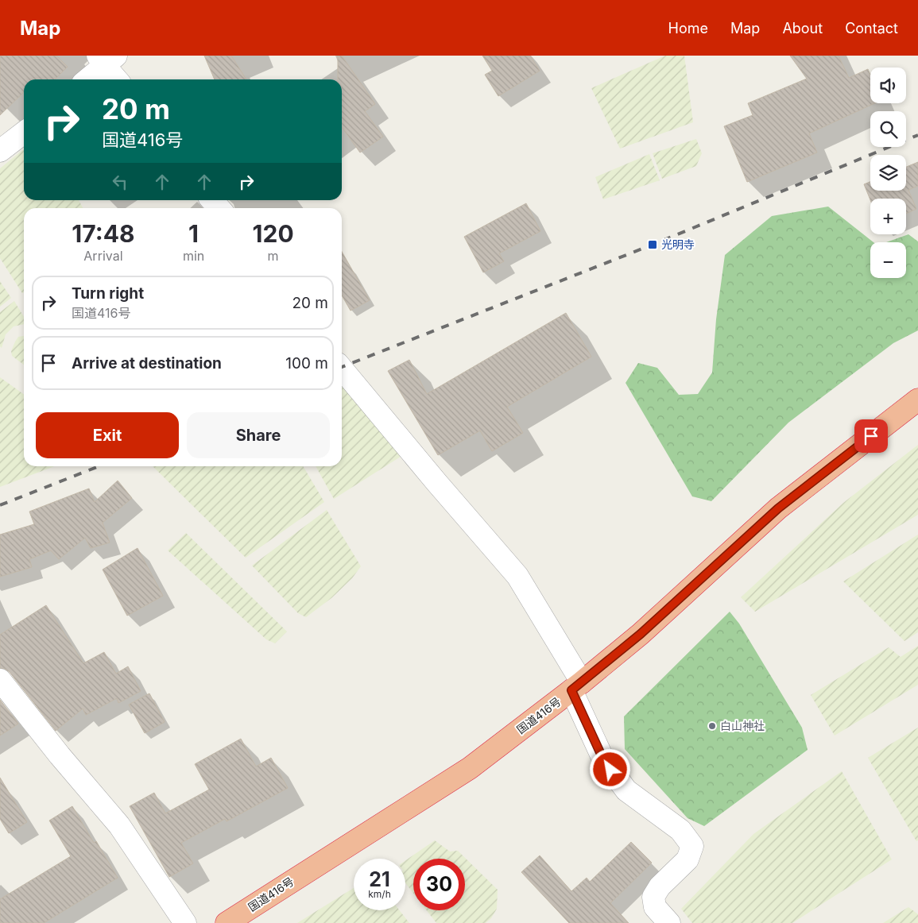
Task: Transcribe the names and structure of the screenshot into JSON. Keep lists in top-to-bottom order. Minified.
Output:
{"streets":{"highway":["国道416号"]},"places":{"transit":["光明寺"],"other":["白山神社"]},"page":{"header":"Map","nav":["Home","Map","About","Contact"],"map_buttons":["+","−"],"turn":["20 m","国道416号"],"eta":["17:48","Arrival","1","min","120","m"],"list":[{"name":"Turn right","note":"国道416号","value":"20 m"},{"name":"Arrive at destination","value":"100 m"}],"buttons":["Exit","Share"],"speed":"21 km/h","limit":"30"}}
